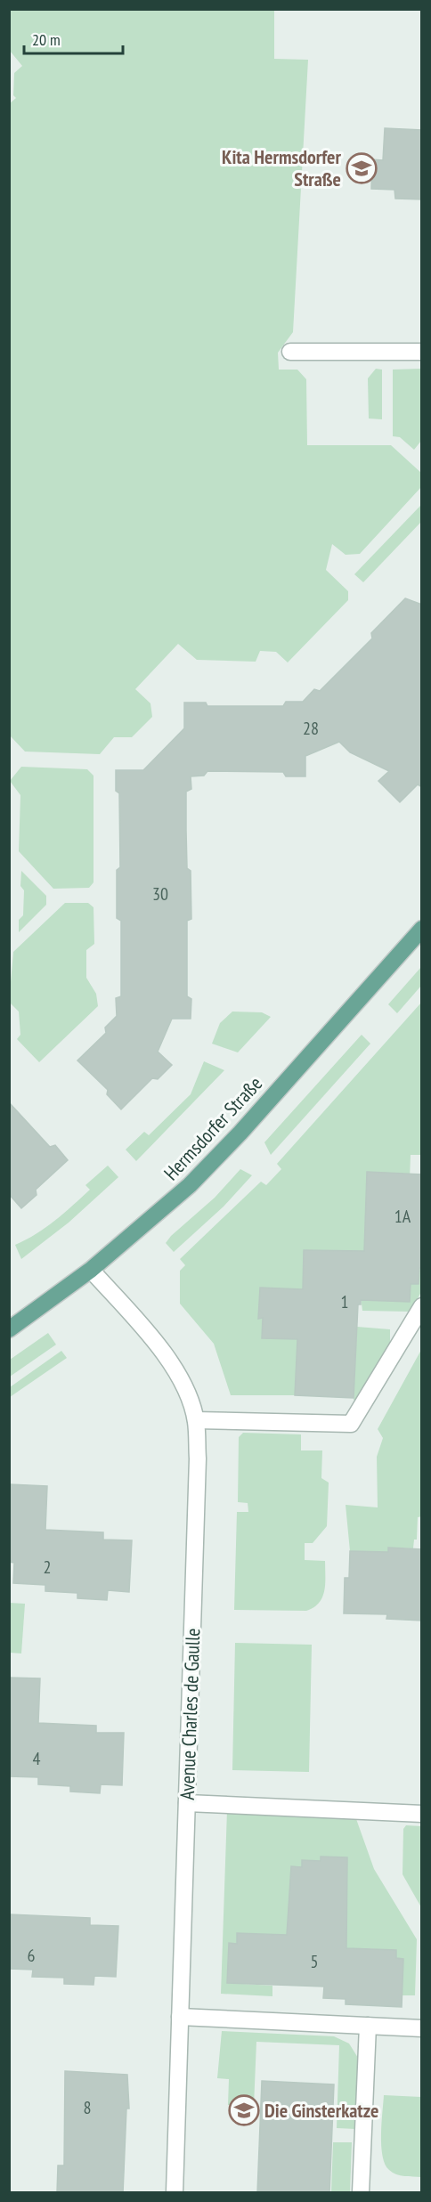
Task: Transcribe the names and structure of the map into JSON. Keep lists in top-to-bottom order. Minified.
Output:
{"streets":{"main road":["Hermsdorfer Straße"],"street":["Avenue Charles de Gaulle"]},"crossings":[["Hermsdorfer Straße","Avenue Charles de Gaulle"]],"places":{"school or university":["Kita Hermsdorfer Straße","Die Ginsterkatze"]},"house_numbers":["28","30","1A","1","2","4","6","5","8"],"scale_bar":"20 m"}
